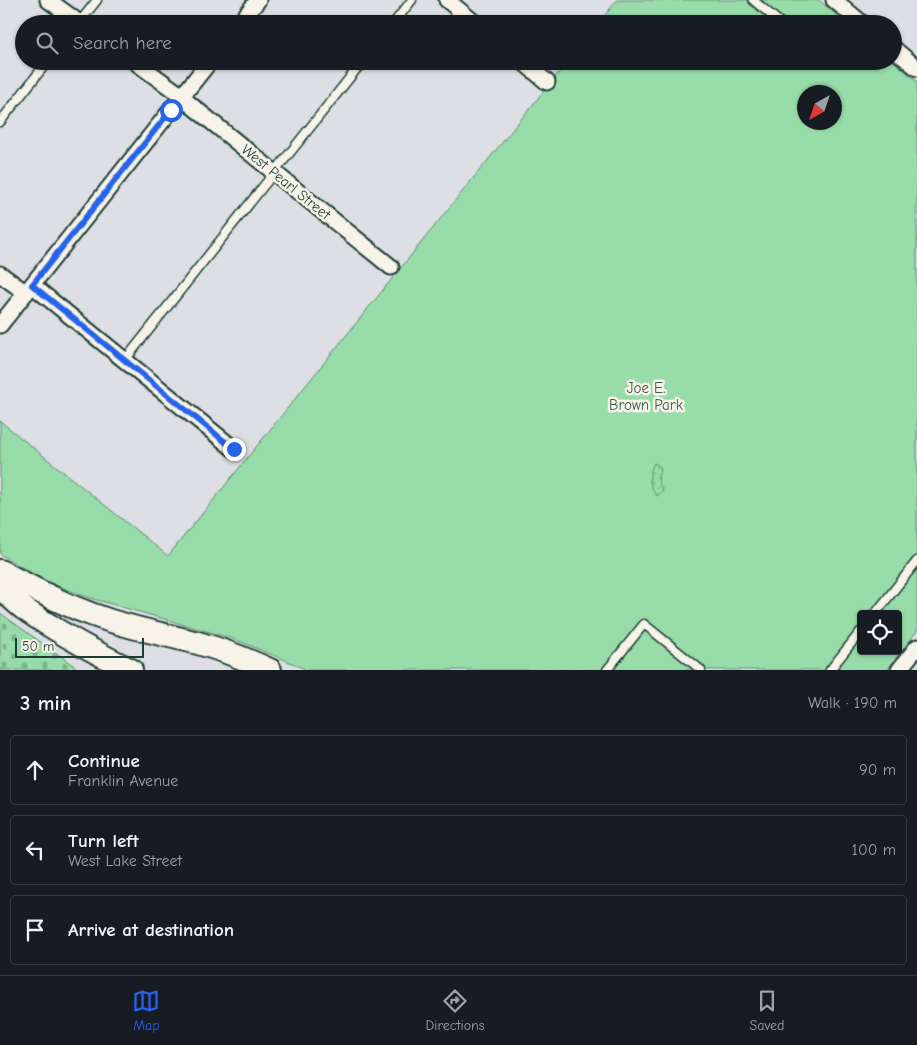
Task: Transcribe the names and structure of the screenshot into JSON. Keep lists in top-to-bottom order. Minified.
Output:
{"streets":{"street":["West Pearl Street"]},"parks":["Joe E. Brown Park"],"scale_bar":"50 m","north":"bottom left","page":{"search":"Search here","scale":"50 m","heading":["3 min","Walk · 190 m"],"list":[["Continue","Franklin Avenue","90 m"],["Turn left","West Lake Street","100 m"],"Arrive at destination"],"nav":["Map","Directions","Saved"]}}
